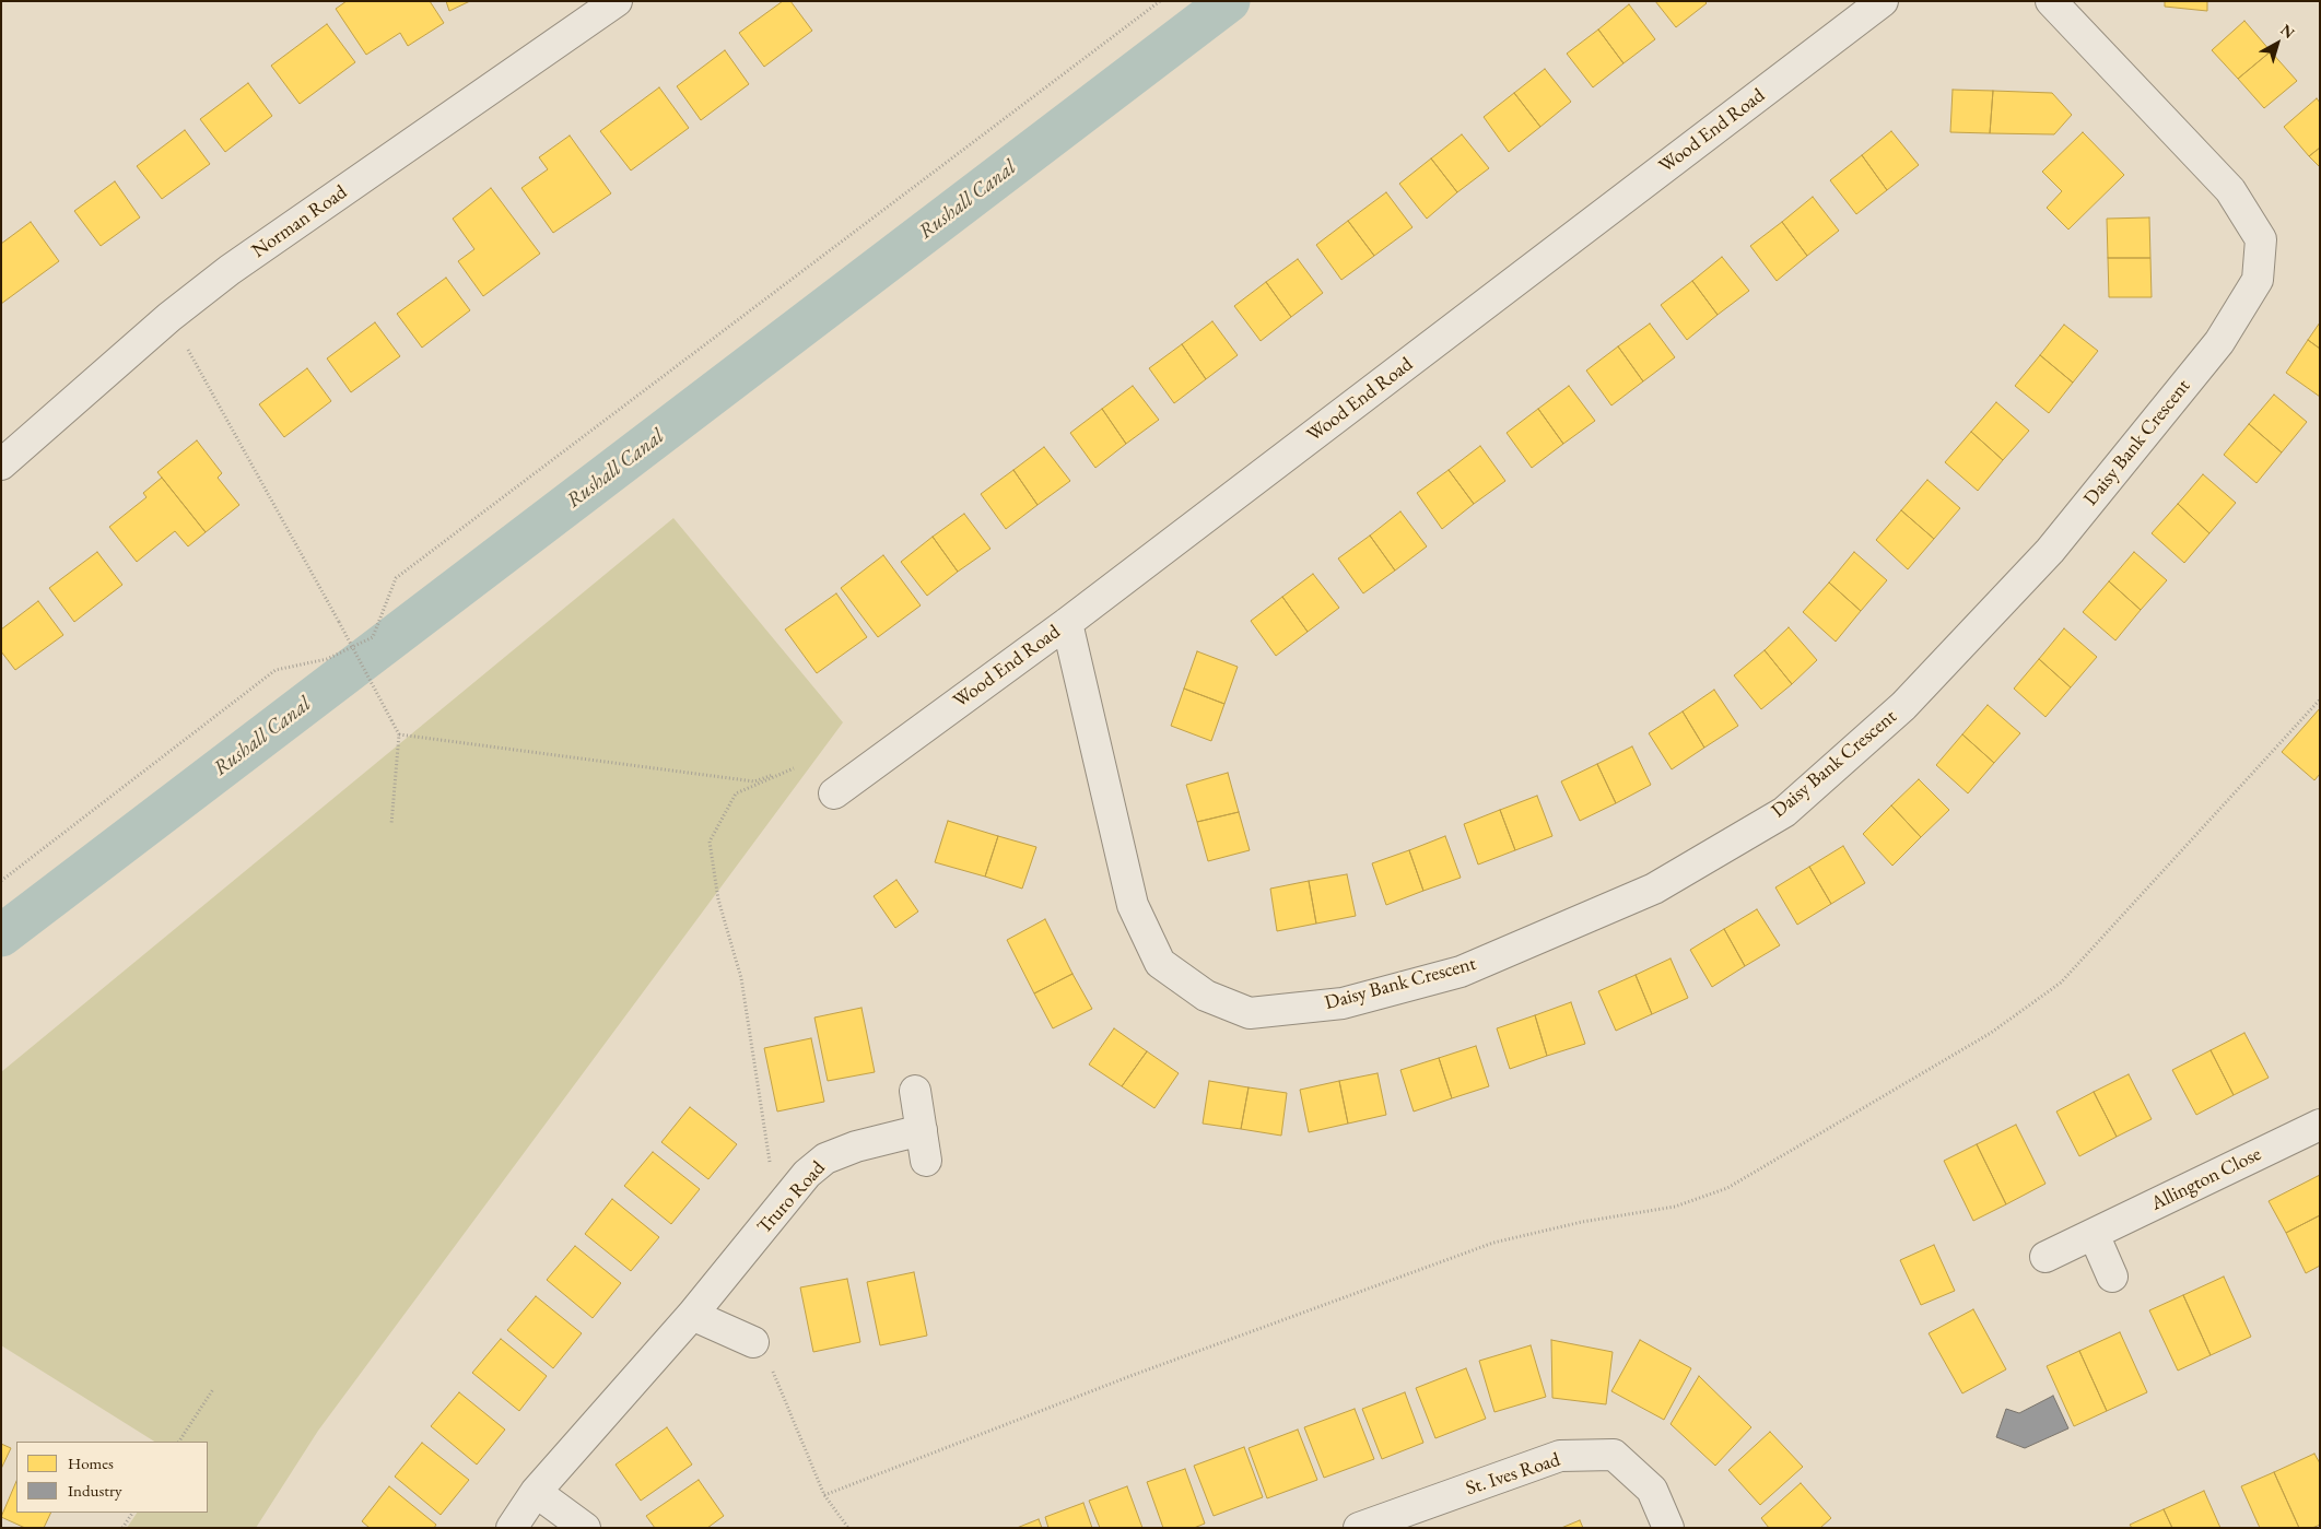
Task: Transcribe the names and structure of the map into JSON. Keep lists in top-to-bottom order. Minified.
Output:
{"streets":{"street":["Wood End Road","Norman Road","Daisy Bank Crescent","Allington Close","Truro Road","St. Ives Road"]},"crossings":[["Wood End Road","Daisy Bank Crescent"]],"water":["Rushall Canal"],"legend":["Homes","Industry"],"north":"top right"}
